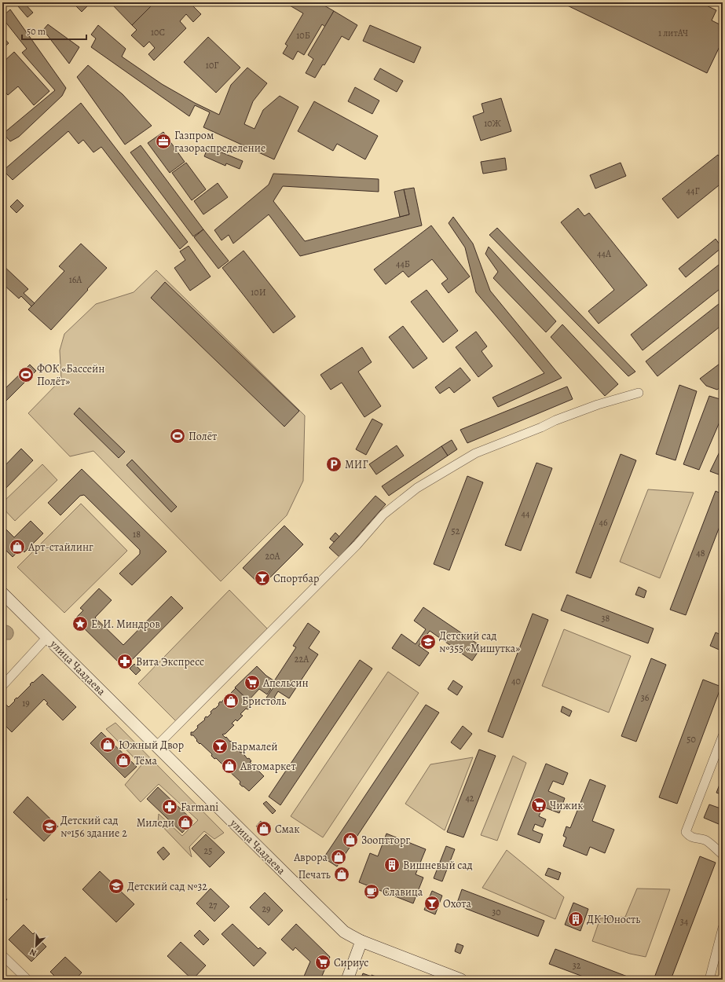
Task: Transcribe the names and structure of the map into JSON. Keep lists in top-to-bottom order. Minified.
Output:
{"streets":{"street":["улица Чаадаева"]},"places":{"office":["Газпром газораспределение"],"sports":["ФОК «Бассейн Полёт»","Полёт"],"parking":["МИГ"],"shop":["Арт-стайлинг","Бристоль","Южный Двор","Тёма","Автомаркет","Миледи","Смак","Зооптторг","Аврора","Печать"],"bar":["Спортбар","Бармалей","Охота"],"place":["Е. И. Миндров"],"school or university":["Детский сад №355 «Мишутка»","Детский сад №156 здание 2","Детский сад №32"],"pharmacy":["Вита Экспресс","Farmani"],"supermarket":["Апельсин","Чижик","Сириус"],"building":["Вишневый сад","ДК Юность"],"cafe":["Славица"]},"house_numbers":["10С","1 литАЧ","10Б","10Г","10Ж","44Г","44А","44Б","16А","10И","44","46","52","18","48","20А","38","22А","40","36","19","50","42","25","27","29","30","34","32"],"scale_bar":"50 m","north":"bottom left"}
